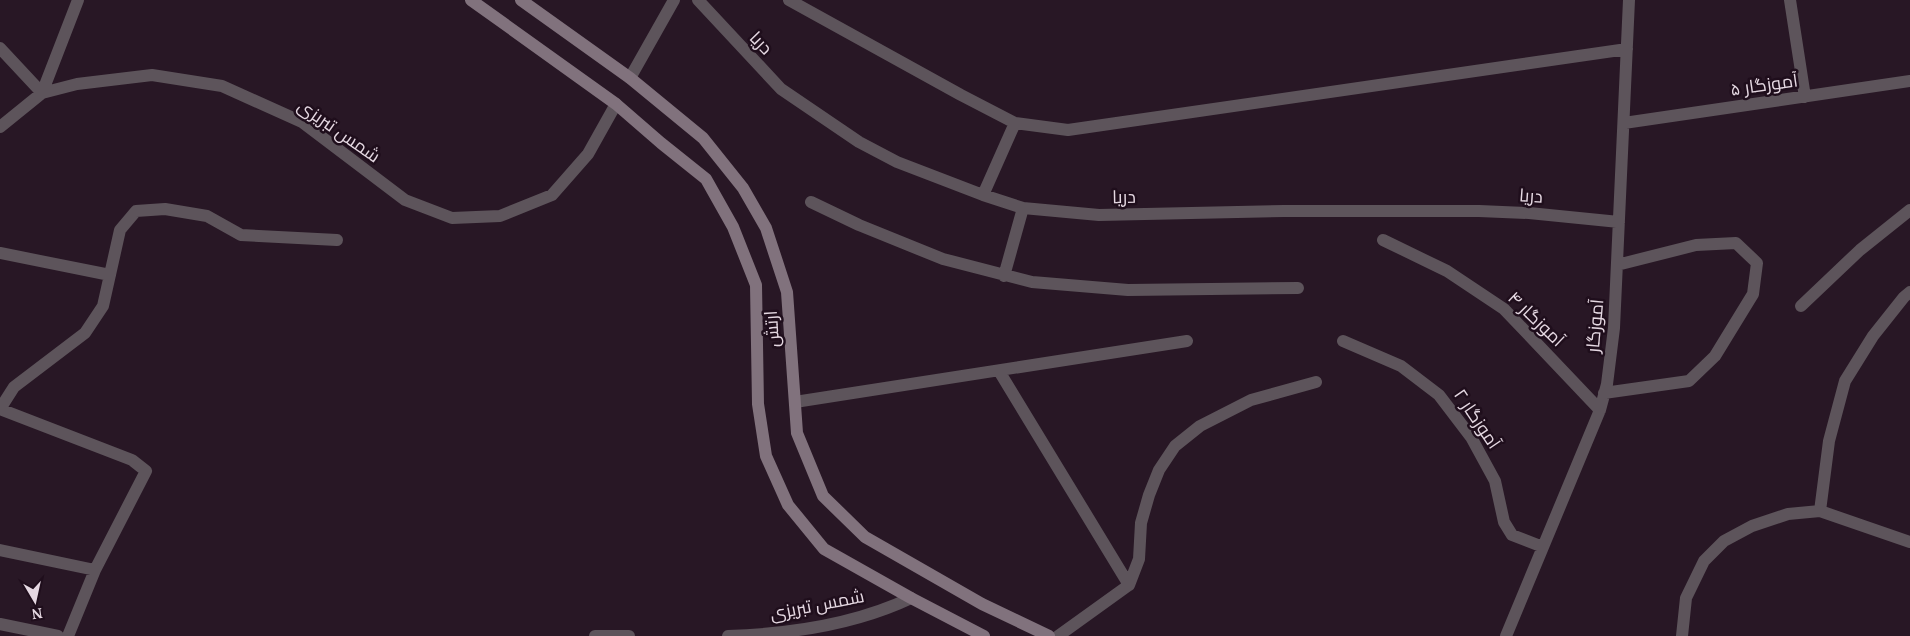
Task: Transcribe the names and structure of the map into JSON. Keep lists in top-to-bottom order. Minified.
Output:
{"streets":{"main road":["ارتش"],"street":["دریا","آموزگار ۵","شمس تبریزی","آموزگار ۴","آموزگار","آموزگار ۲"]},"crossings":[["دریا","آموزگار"],["آموزگار ۵","آموزگار"],["شمس تبریزی","ارتش"],["آموزگار ۴","آموزگار"],["آموزگار","آموزگار ۲"]],"north":"bottom"}
